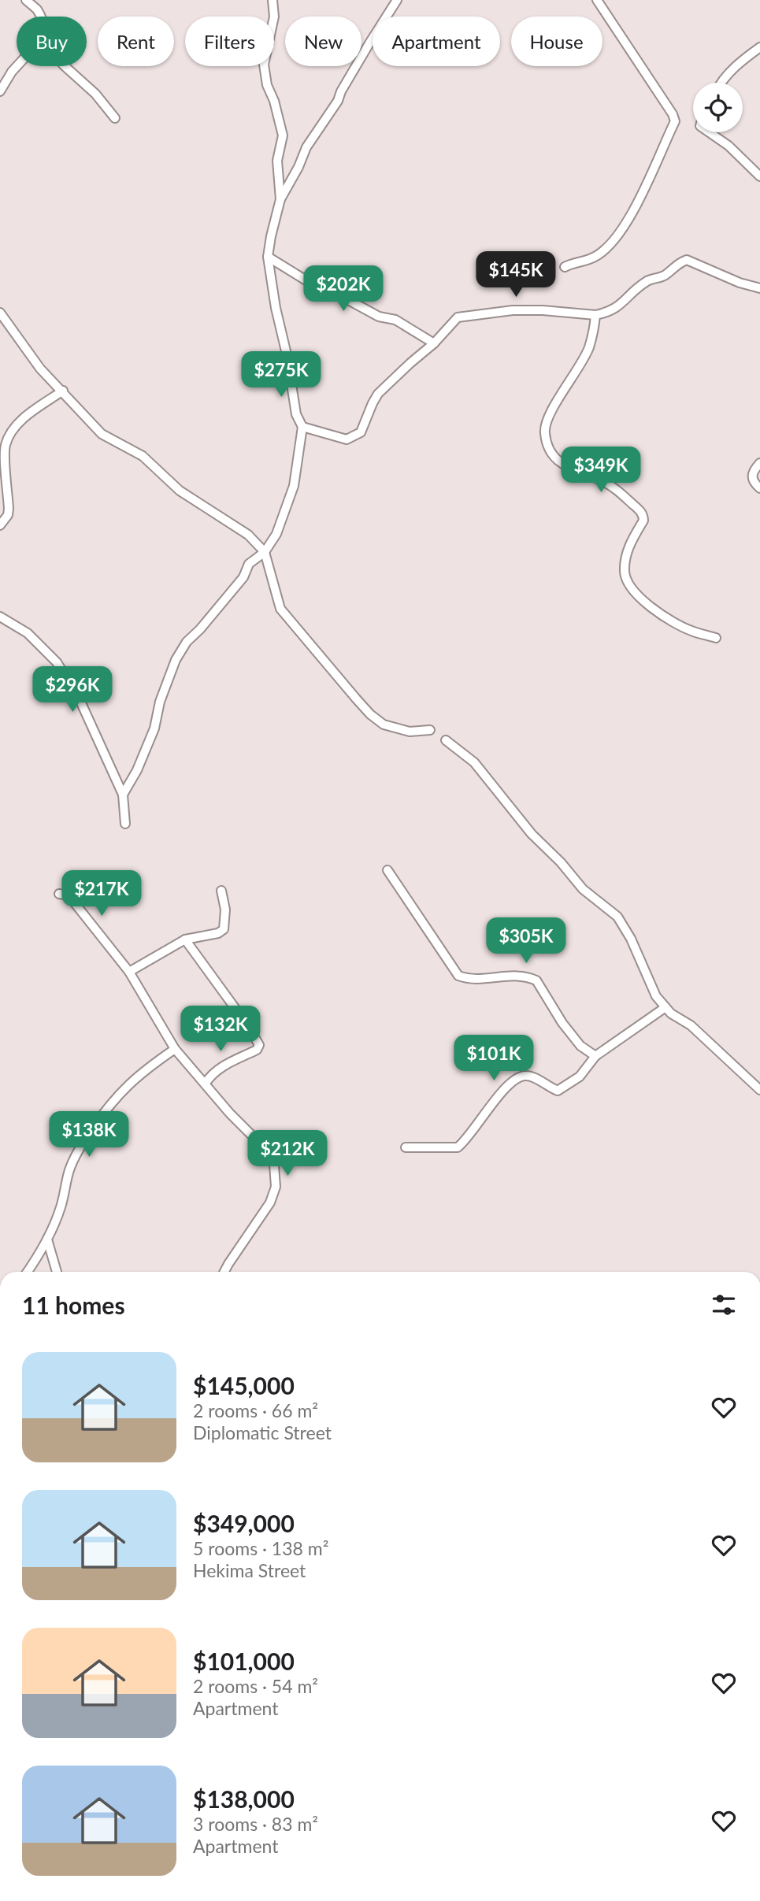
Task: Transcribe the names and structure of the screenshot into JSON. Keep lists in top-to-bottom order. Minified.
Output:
{"page":{"chip":["Buy","Rent","Filters","New","Apartment","House"],"price":["$145K","$202K","$275K","$349K","$296K","$217K","$305K","$132K","$101K","$138K","$212K"],"heading":"11 homes","list":[{"name":"$145,000","note":"2 rooms · 66 m² · Diplomatic Street"},{"name":"$349,000","note":"5 rooms · 138 m² · Hekima Street"},{"name":"$101,000","note":"2 rooms · 54 m² · Apartment"},{"name":"$138,000","note":"3 rooms · 83 m² · Apartment"}]}}
